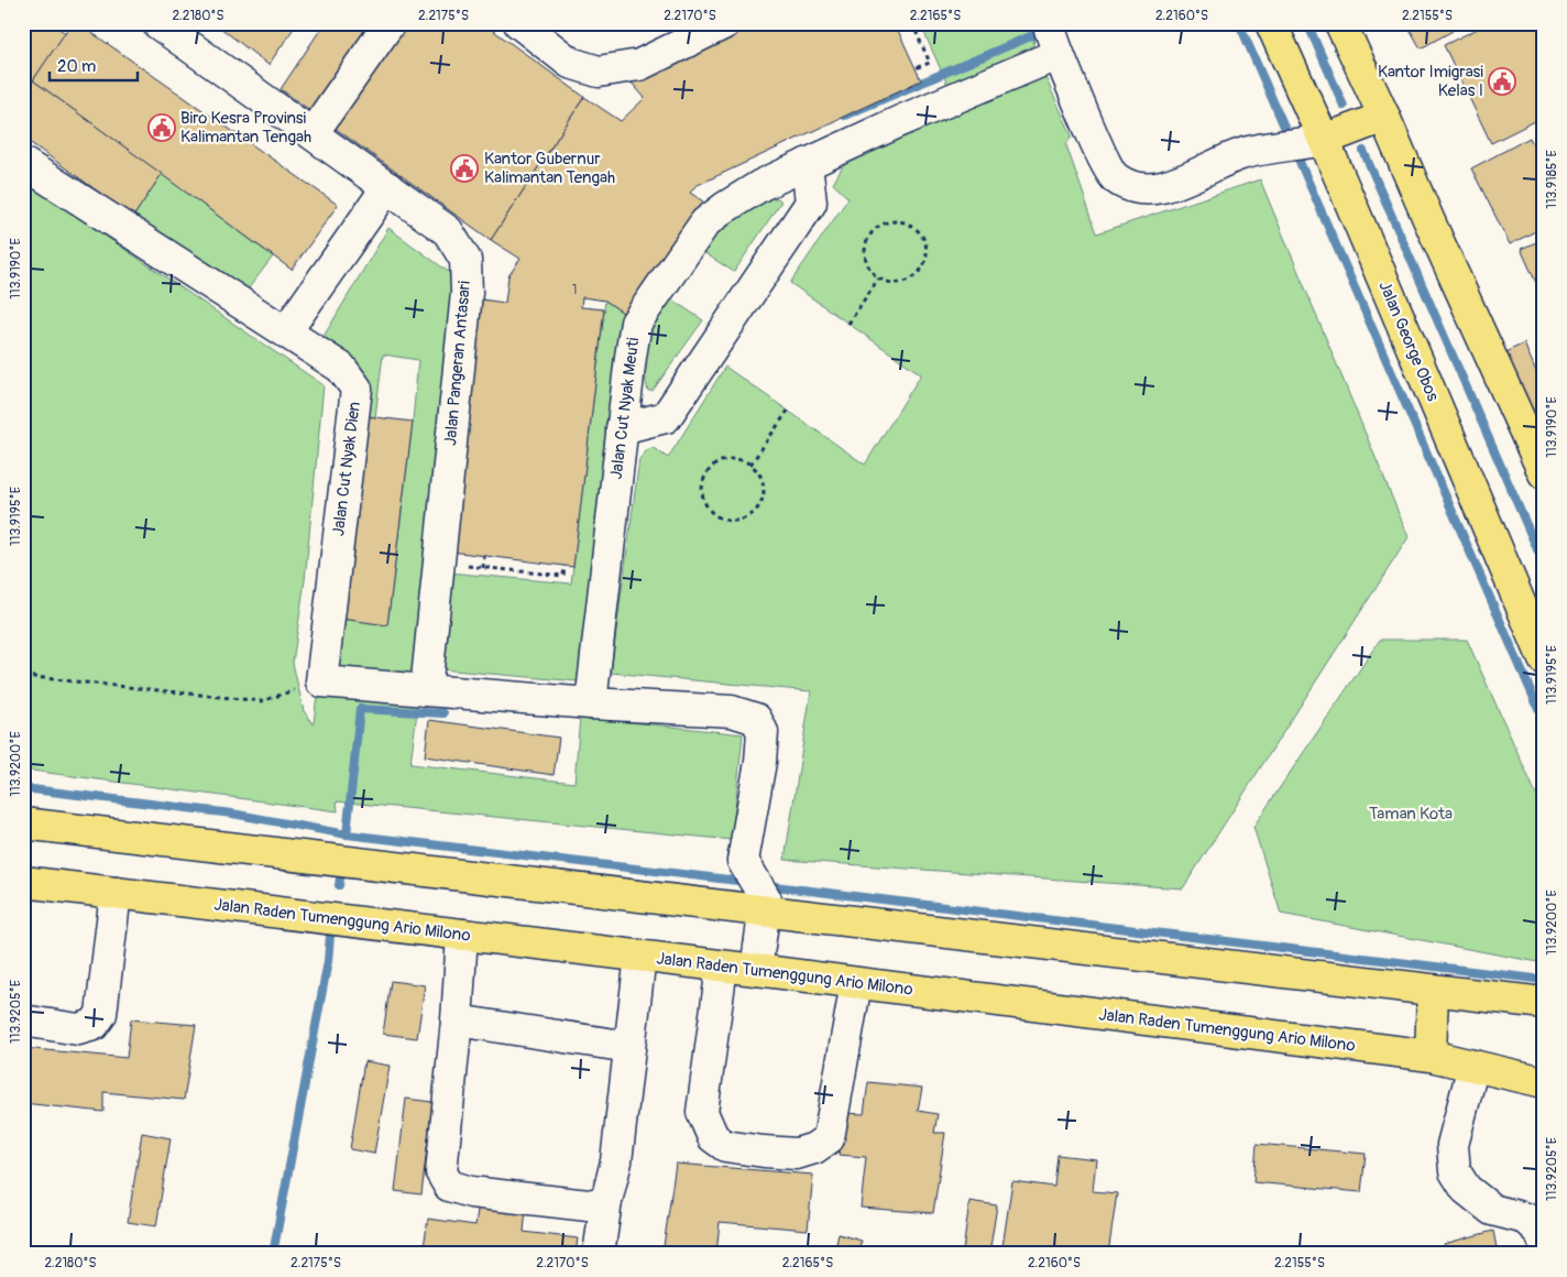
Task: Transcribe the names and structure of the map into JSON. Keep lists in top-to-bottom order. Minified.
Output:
{"streets":{"main road":["Jalan George Obos","Jalan Raden Tumenggung Ario Milono"],"lane":["Jalan Pangeran Antasari","Jalan Cut Nyak Meuti","Jalan Cut Nyak Dien"]},"parks":["Taman Kota"],"places":{"public building":["Kantor Imigrasi Kelas I","Biro Kesra Provinsi Kalimantan Tengah","Kantor Gubernur Kalimantan Tengah"]},"house_numbers":["1"],"scale_bar":"20 m","coordinates":["2.2180°S","2.2175°S","2.2170°S","2.2165°S","2.2160°S","2.2155°S","113.9185°E","113.9190°E","113.9195°E","113.9200°E","113.9205°E"]}
